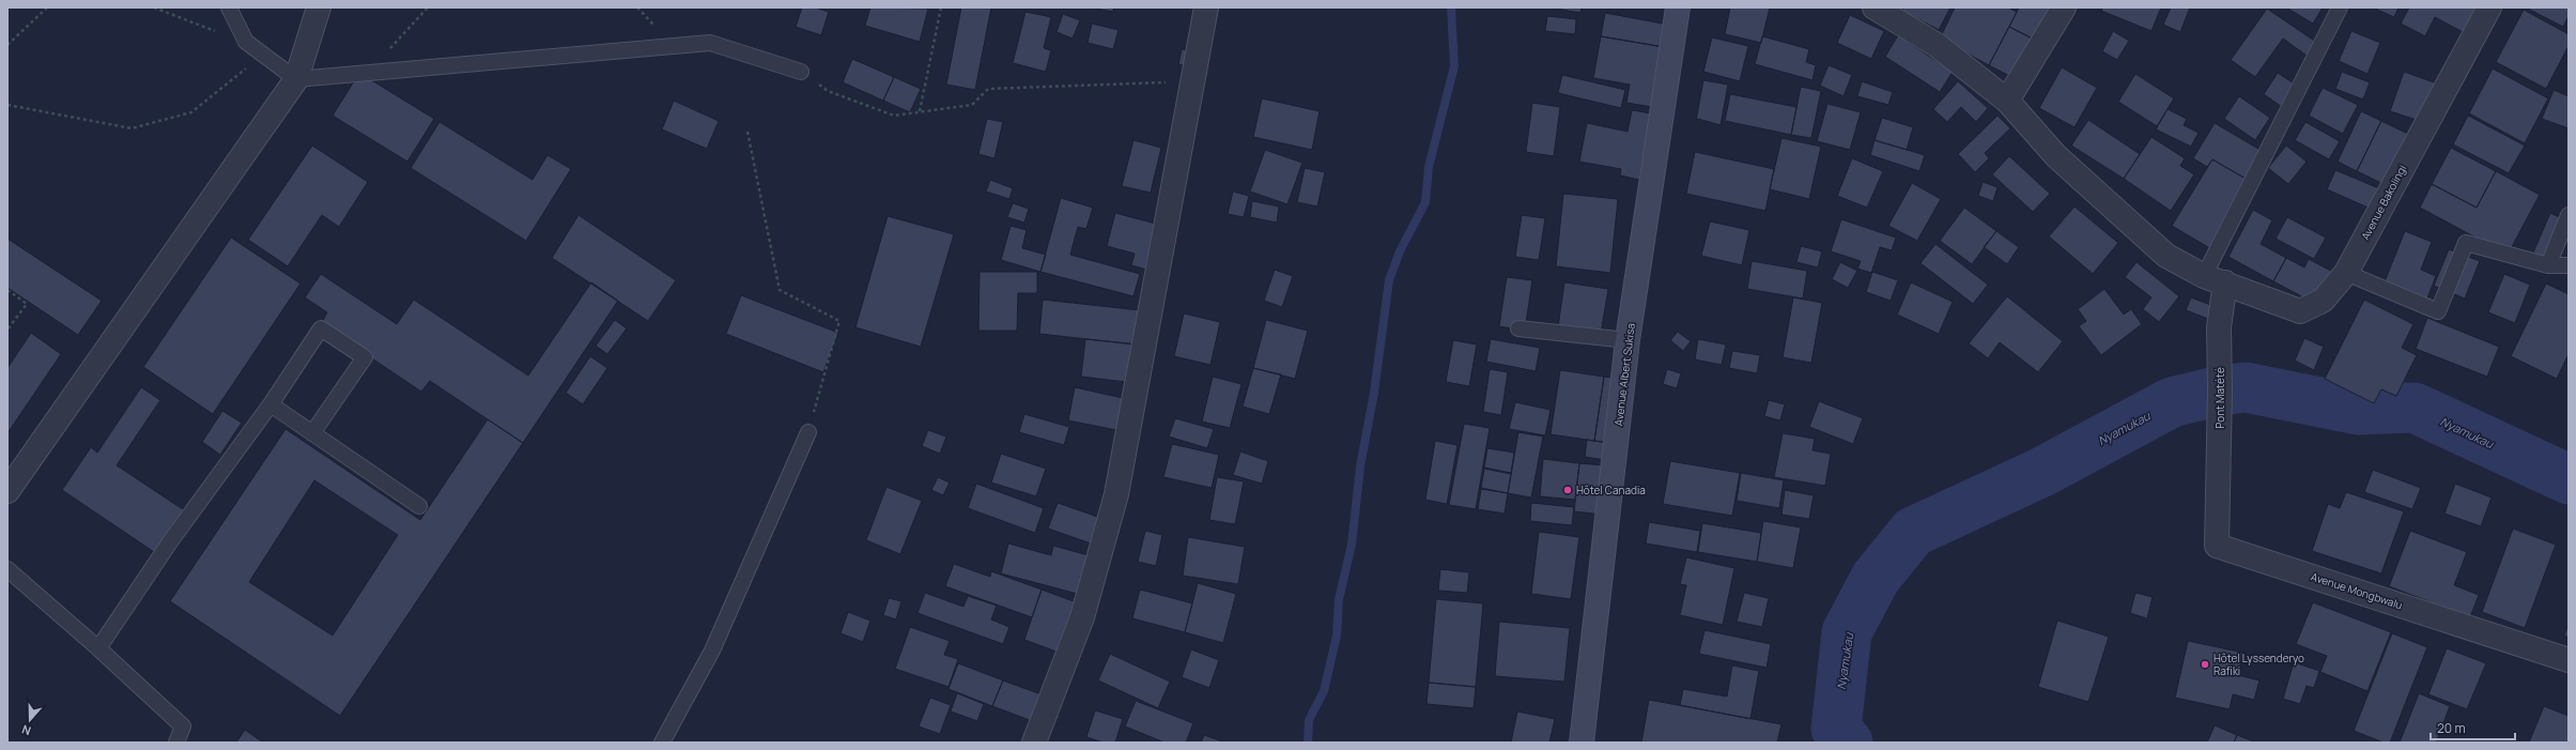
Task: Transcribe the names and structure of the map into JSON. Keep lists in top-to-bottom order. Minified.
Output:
{"streets":{"street":["Avenue Bakolingi","Avenue Albert Sukisa","Pont Matété","Avenue Mongbwalu"]},"crossings":[["Avenue Bakolingi","Pont Matété"],["Pont Matété","Avenue Mongbwalu"]],"water":["Nyamukau"],"places":["Hôtel Canadia","Hôtel Lyssenderyo Rafiki"],"scale_bar":"20 m","north":"bottom"}
